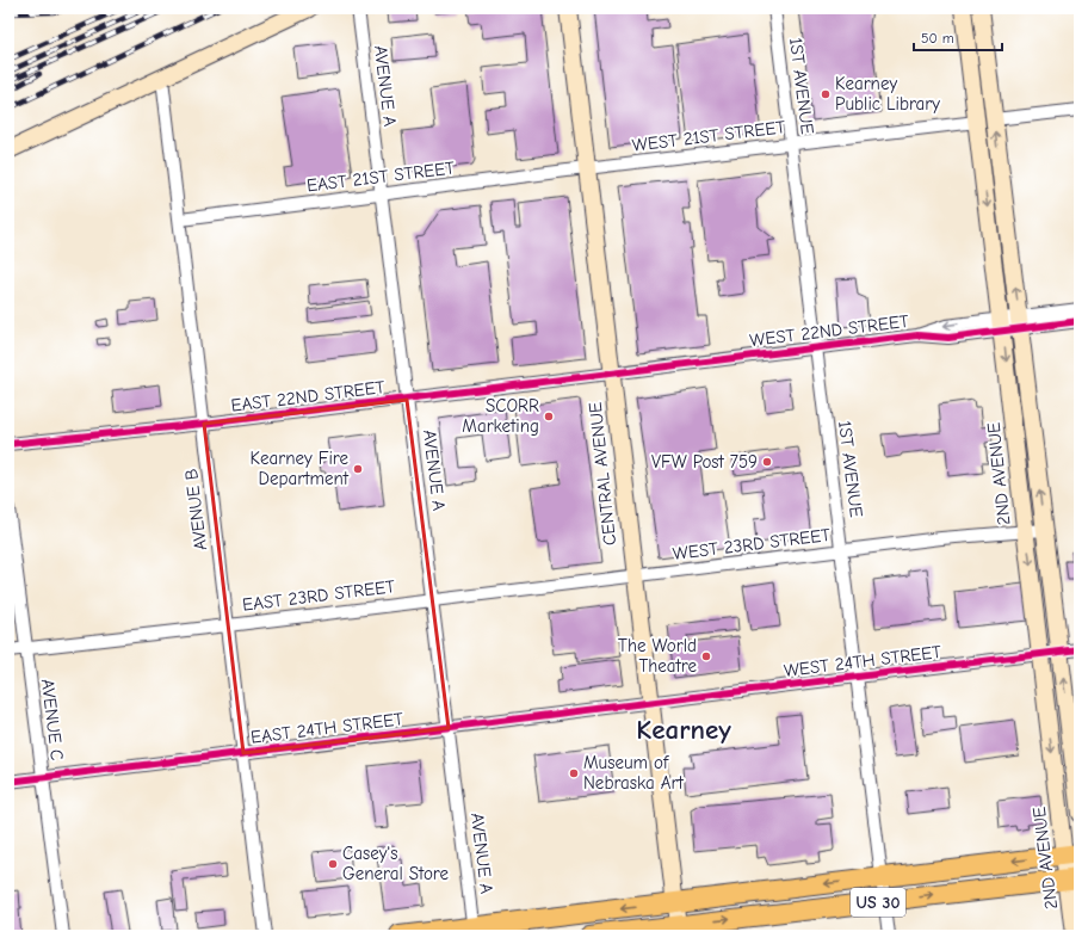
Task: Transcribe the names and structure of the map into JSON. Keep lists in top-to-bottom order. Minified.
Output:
{"streets":{"main road":["CENTRAL AVENUE","2ND AVENUE","US 30"],"street":["AVENUE A","1ST AVENUE","WEST 21ST STREET","EAST 21ST STREET","WEST 22ND STREET","EAST 22ND STREET","AVENUE B","WEST 23RD STREET","EAST 23RD STREET","WEST 24TH STREET","AVENUE C","EAST 24TH STREET"]},"crossings":[["AVENUE A","EAST 21ST STREET"],["AVENUE A","EAST 22ND STREET"],["AVENUE A","EAST 23RD STREET"],["AVENUE A","EAST 24TH STREET"],["AVENUE A","US 30"],["1ST AVENUE","WEST 21ST STREET"],["1ST AVENUE","WEST 22ND STREET"],["1ST AVENUE","WEST 23RD STREET"],["1ST AVENUE","WEST 24TH STREET"],["1ST AVENUE","US 30"],["WEST 21ST STREET","EAST 21ST STREET"],["WEST 21ST STREET","CENTRAL AVENUE"],["WEST 21ST STREET","2ND AVENUE"],["EAST 21ST STREET","CENTRAL AVENUE"],["EAST 21ST STREET","AVENUE B"],["WEST 22ND STREET","EAST 22ND STREET"],["WEST 22ND STREET","CENTRAL AVENUE"],["WEST 22ND STREET","2ND AVENUE"],["EAST 22ND STREET","CENTRAL AVENUE"],["EAST 22ND STREET","AVENUE B"],["CENTRAL AVENUE","WEST 23RD STREET"],["CENTRAL AVENUE","EAST 23RD STREET"],["CENTRAL AVENUE","WEST 24TH STREET"],["CENTRAL AVENUE","EAST 24TH STREET"],["CENTRAL AVENUE","US 30"],["2ND AVENUE","WEST 23RD STREET"],["2ND AVENUE","WEST 24TH STREET"],["2ND AVENUE","US 30"],["AVENUE B","EAST 23RD STREET"],["AVENUE B","EAST 24TH STREET"],["WEST 23RD STREET","EAST 23RD STREET"],["EAST 23RD STREET","AVENUE C"],["WEST 24TH STREET","EAST 24TH STREET"],["AVENUE C","EAST 24TH STREET"]],"districts":["Kearney"],"places":["Kearney Public Library","SCORR Marketing","VFW Post 759","Kearney Fire Department","The World Theatre","Museum of Nebraska Art","Casey's General Store"],"scale_bar":"50 m"}
